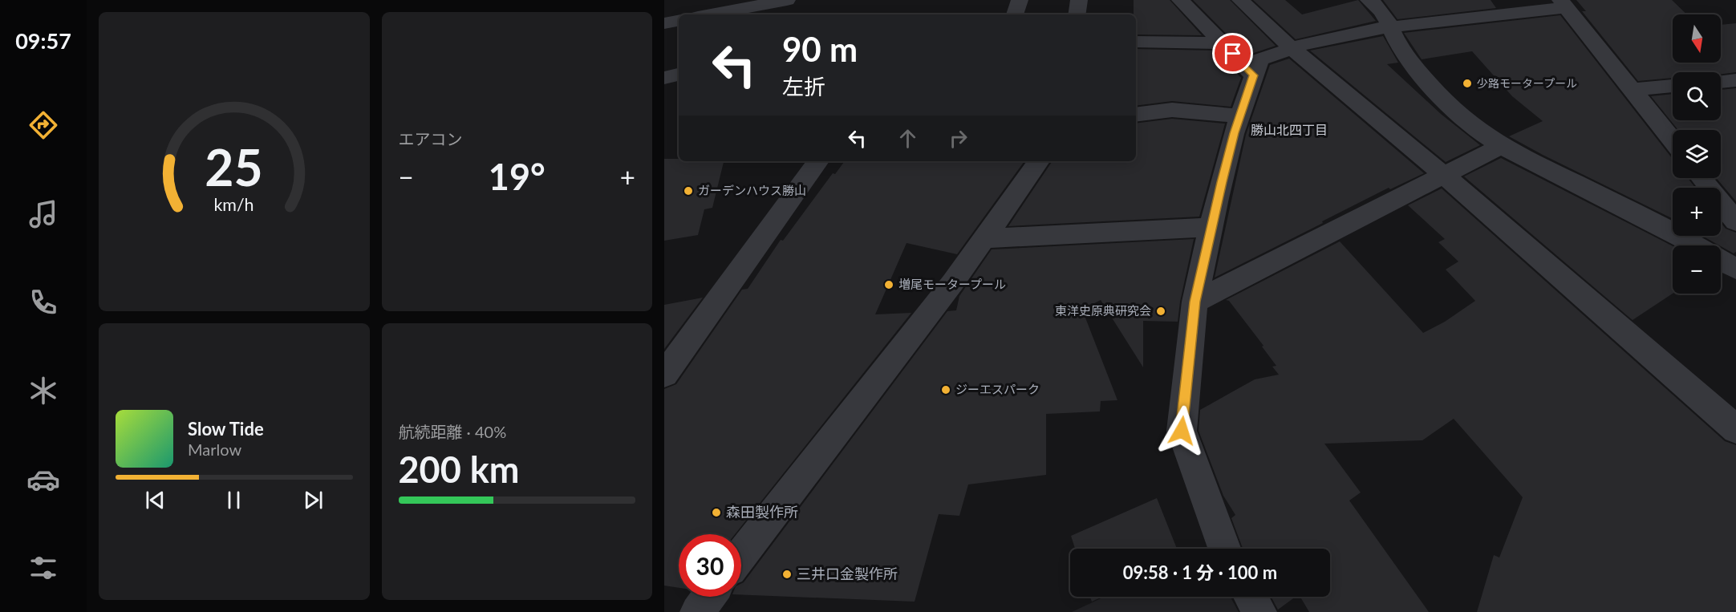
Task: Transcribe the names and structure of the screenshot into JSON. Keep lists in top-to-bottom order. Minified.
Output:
{"districts":["勝山北四丁目"],"places":["少路モータープール","ガーデンハウス勝山","増尾モータープール","東洋史原典研究会","ジーエスパーク","森田製作所","三井口金製作所"],"north":"bottom","page":{"tabs":"09:57","tile":["エアコン",["航続距離 · 40%","200 km"]],"map_buttons":["+","−"],"turn":["90 m","左折"],"heat":["−","19°","+"],"song":["Slow Tide","Marlow"],"limit":"30","trip":"09:58 · 1 分 · 100 m","gauge":["25","km/h"]}}
